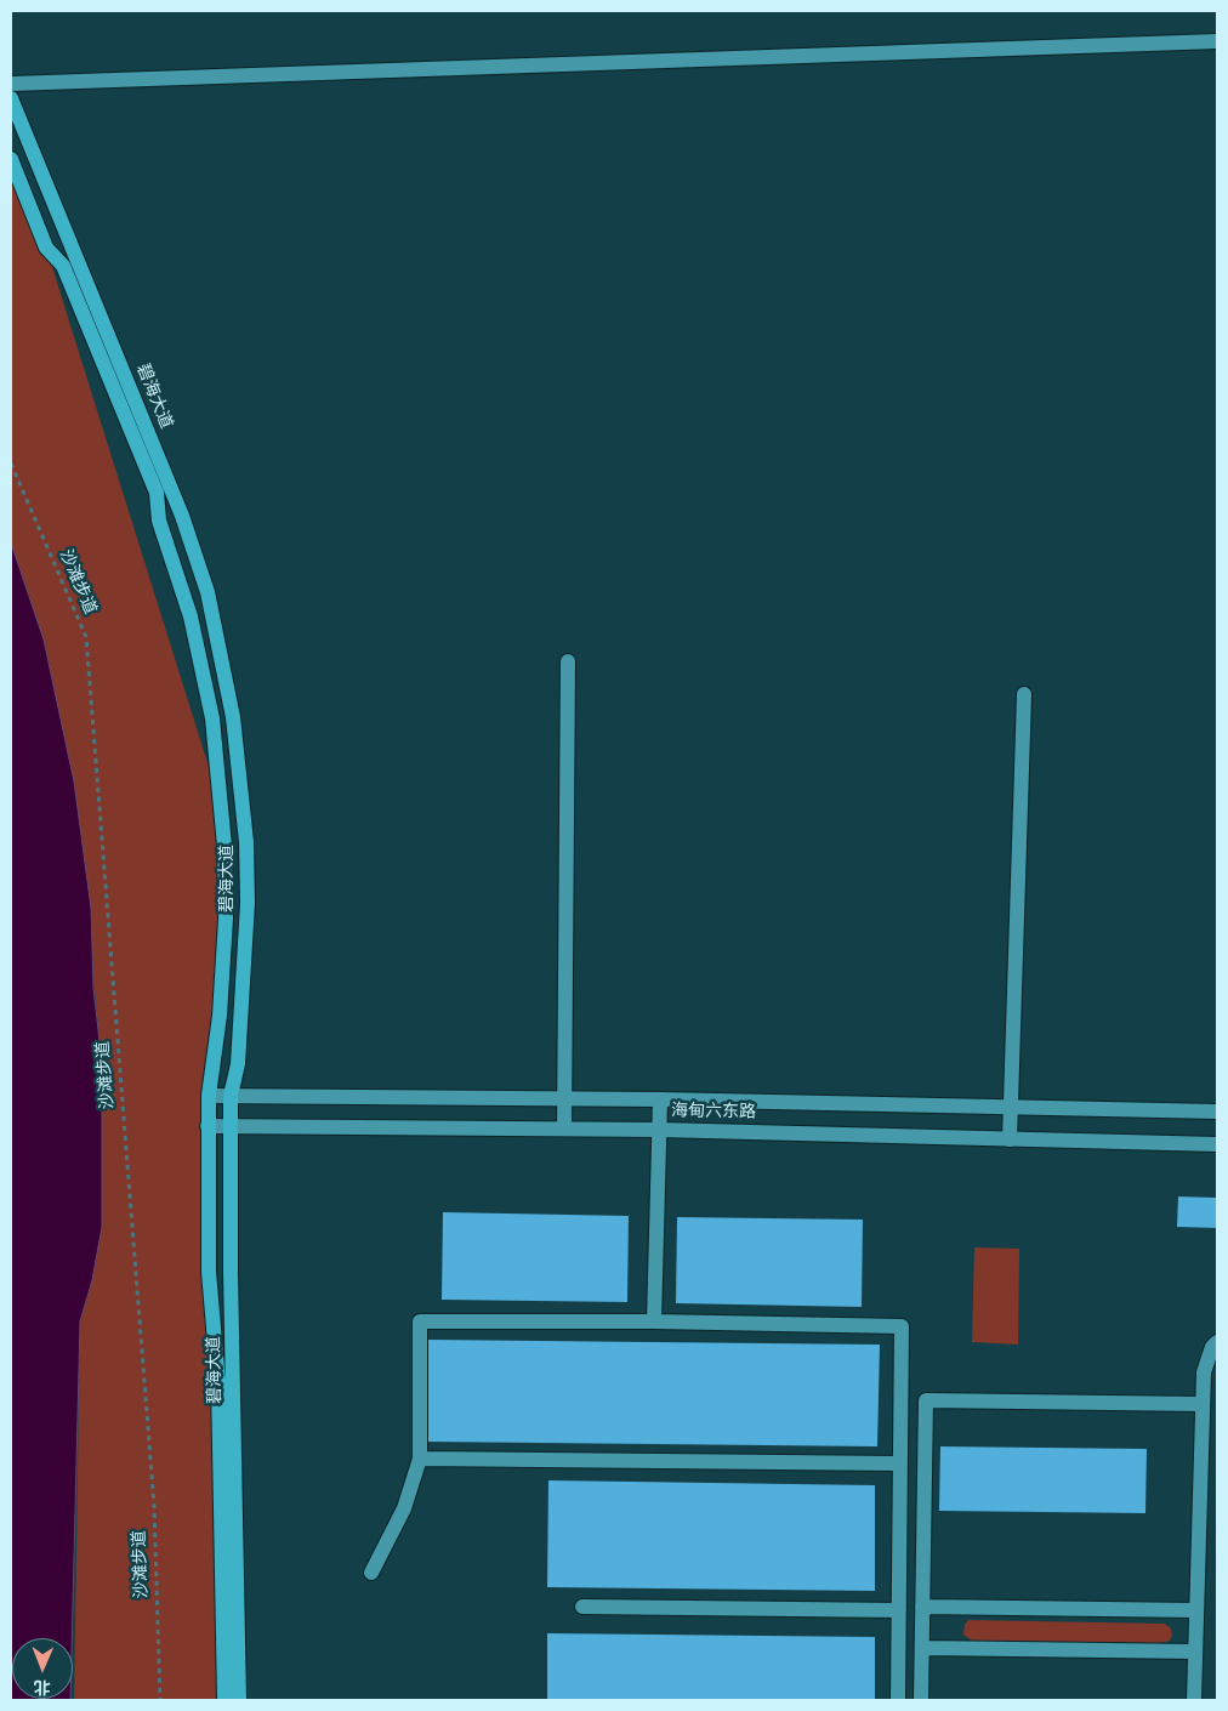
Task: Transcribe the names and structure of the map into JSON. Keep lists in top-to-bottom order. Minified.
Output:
{"streets":{"main road":["碧海大道"],"street":["海甸六东路"],"path":["沙滩步道"]},"crossings":[["碧海大道","海甸六东路"]],"north":"bottom"}
